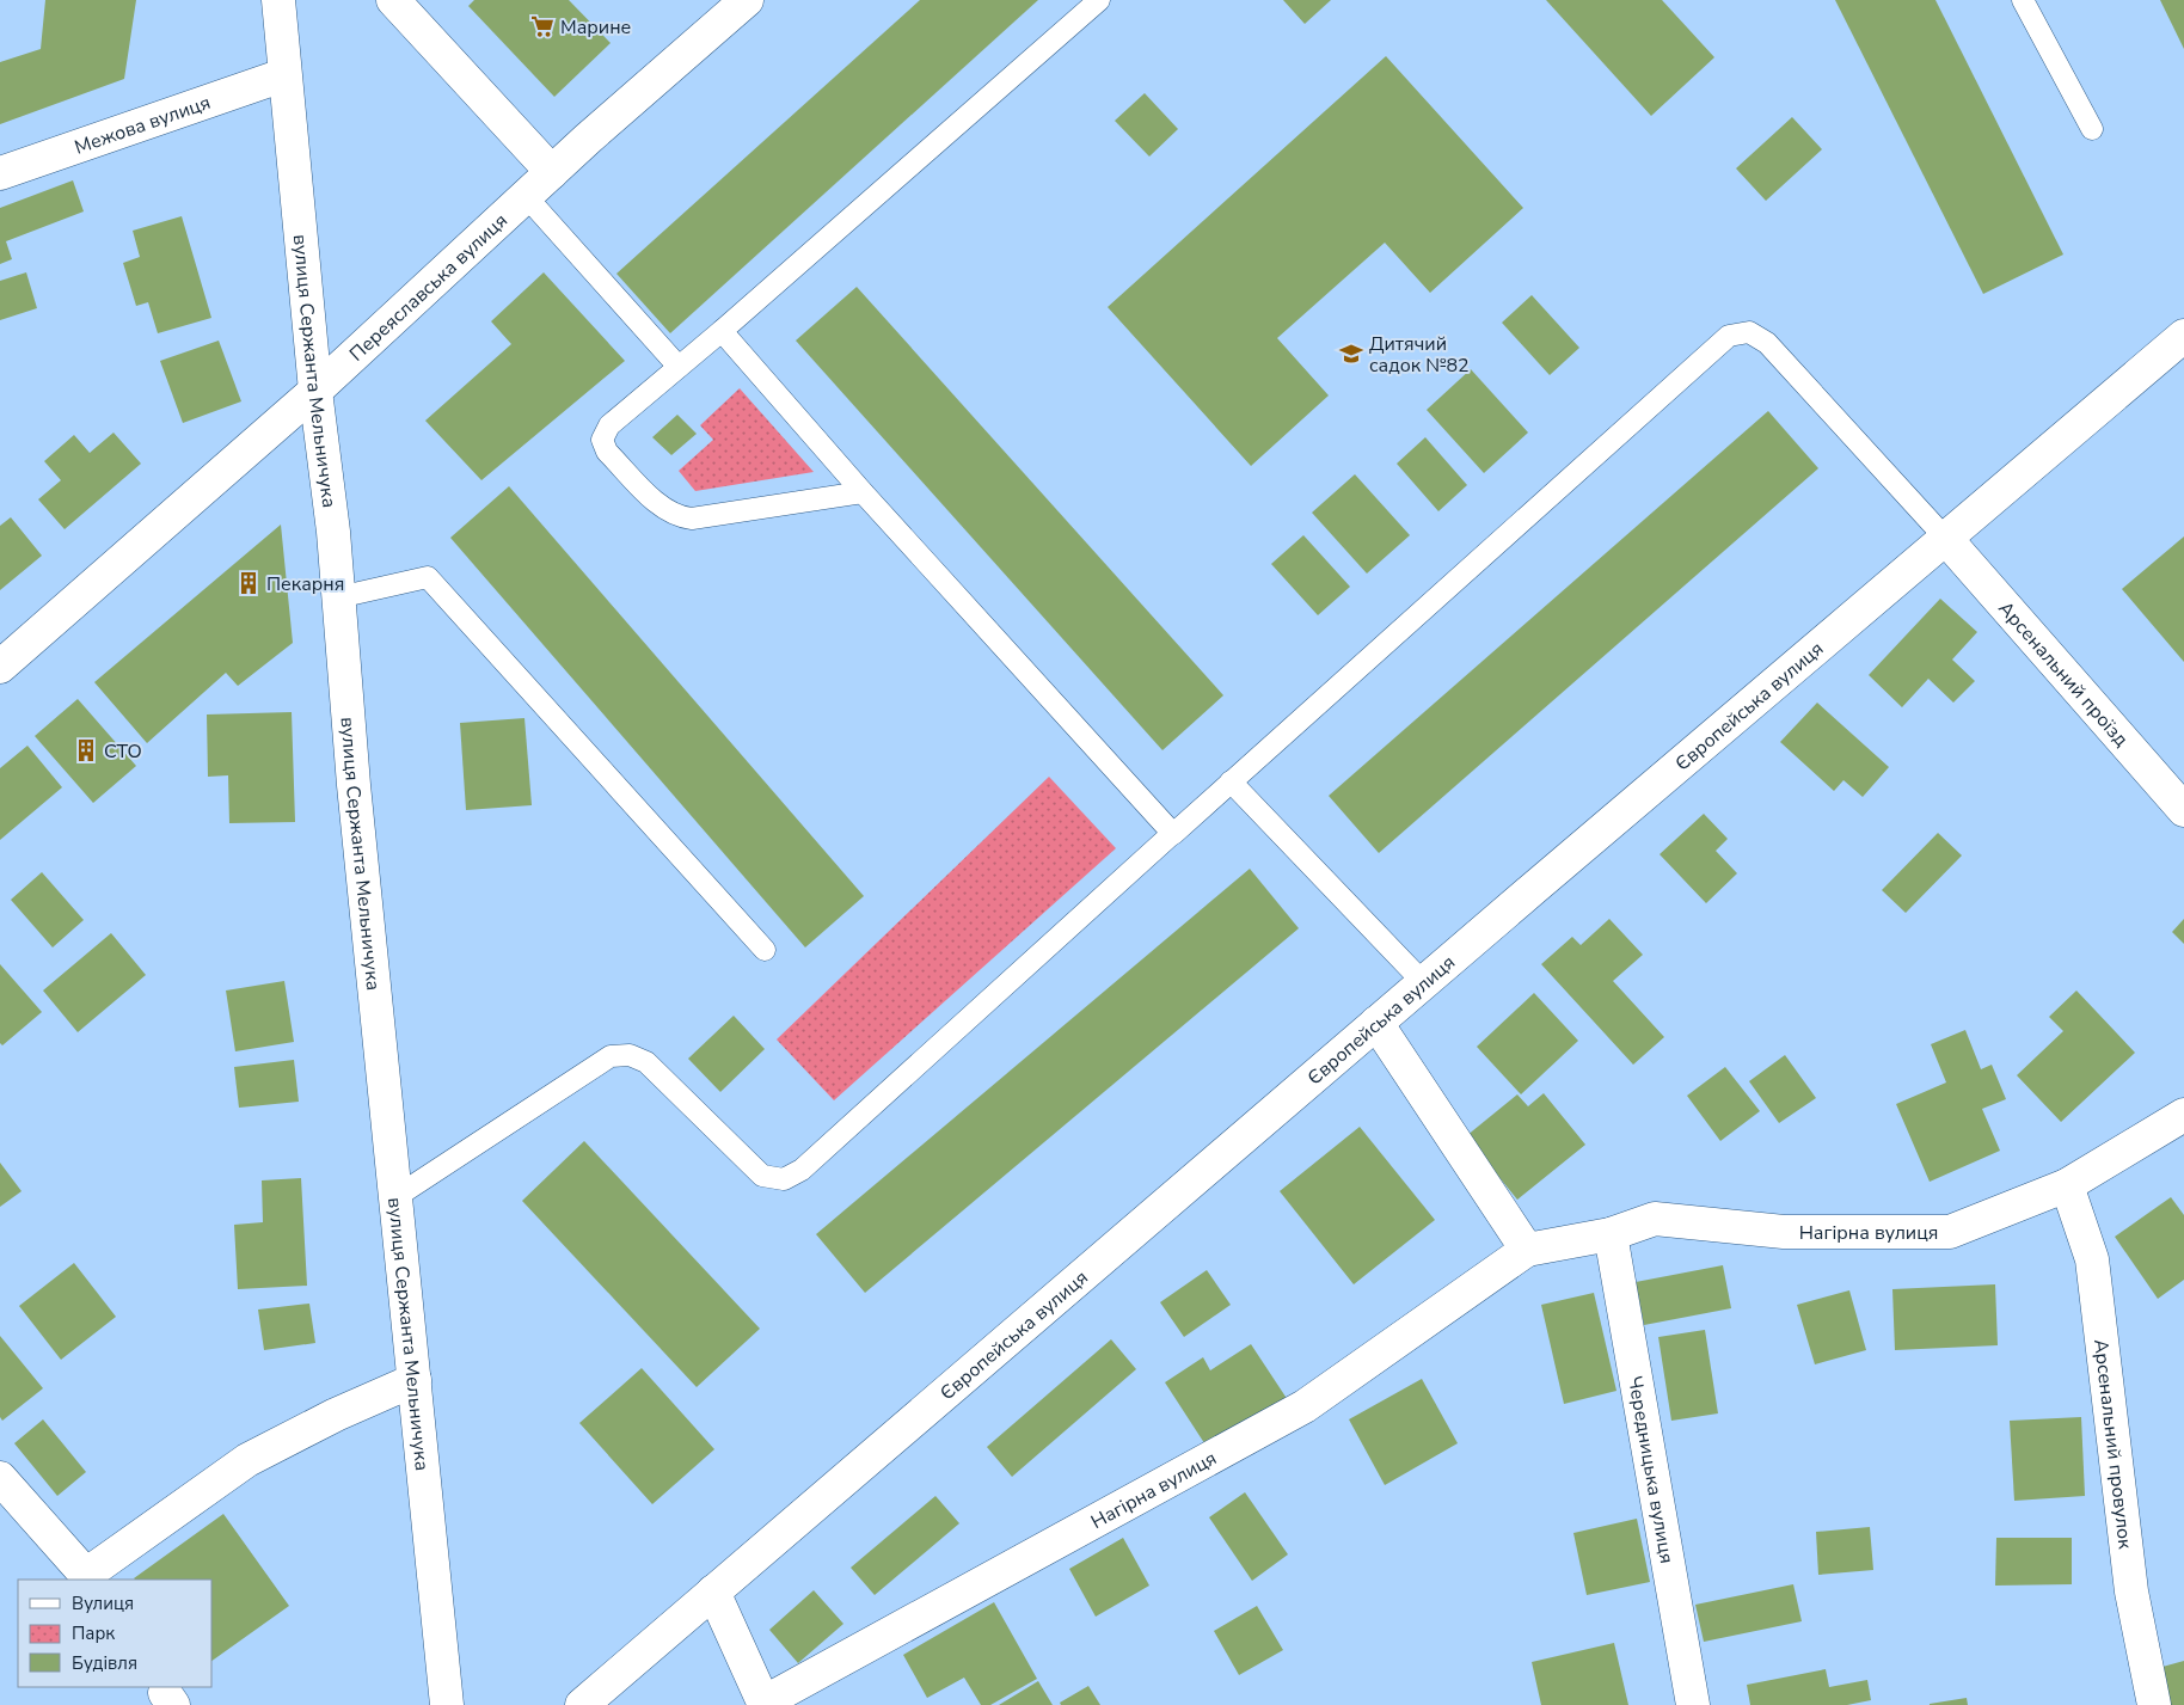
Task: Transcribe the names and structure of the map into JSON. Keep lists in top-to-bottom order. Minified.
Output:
{"streets":{"street":["Межова вулиця","Переяславська вулиця","вулиця Сержанта Мельничука","Арсенальний проїзд","Європейська вулиця","Нагірна вулиця","Арсенальний провулок","Чередницька вулиця"]},"crossings":[["Межова вулиця","вулиця Сержанта Мельничука"],["Переяславська вулиця","вулиця Сержанта Мельничука"],["Арсенальний проїзд","Європейська вулиця"],["Нагірна вулиця","Арсенальний провулок"],["Нагірна вулиця","Чередницька вулиця"]],"places":{"supermarket":["Марине"],"school or university":["Дитячий садок №82"],"building":["Пекарня","СТО"]},"legend":["Вулиця","Парк","Будівля"]}
